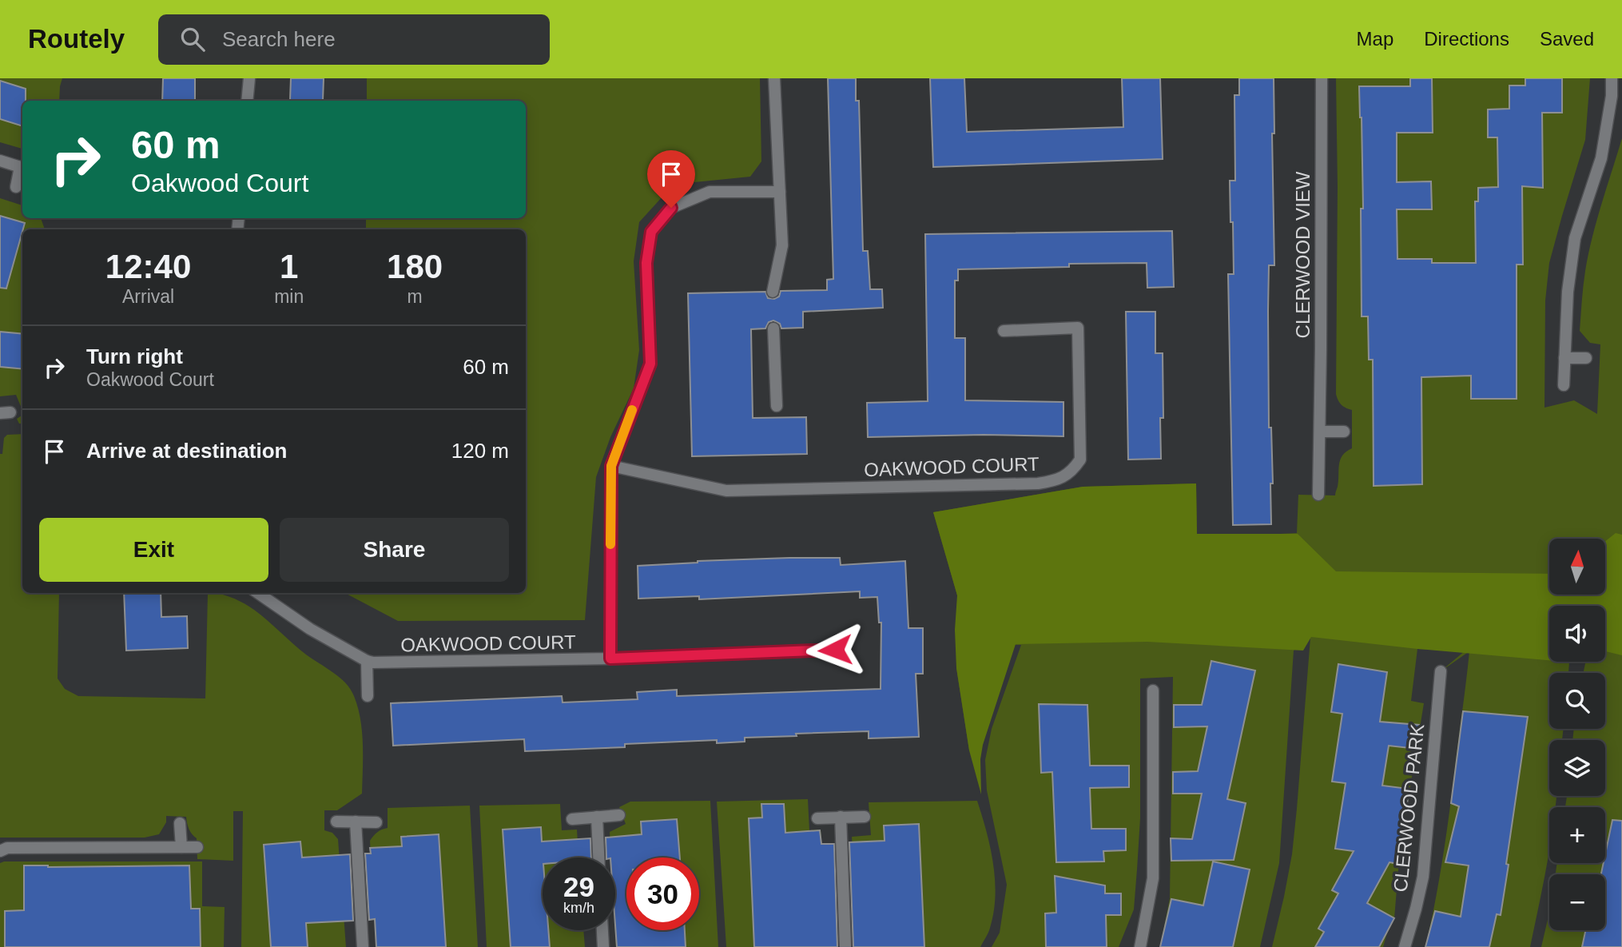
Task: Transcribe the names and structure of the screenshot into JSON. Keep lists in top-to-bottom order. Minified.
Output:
{"streets":{"street":["CLERWOOD VIEW","OAKWOOD COURT","CLERWOOD PARK"]},"north":"top","page":{"header":"Routely","search":"Search here","nav":["Map","Directions","Saved"],"turn":["60 m","Oakwood Court"],"eta":["12:40","Arrival","1","min","180","m"],"list":[{"name":"Turn right","note":"Oakwood Court","value":"60 m"},{"name":"Arrive at destination","value":"120 m"}],"buttons":["Exit","Share"],"map_buttons":["+","−"],"speed":"29 km/h","limit":"30"}}
